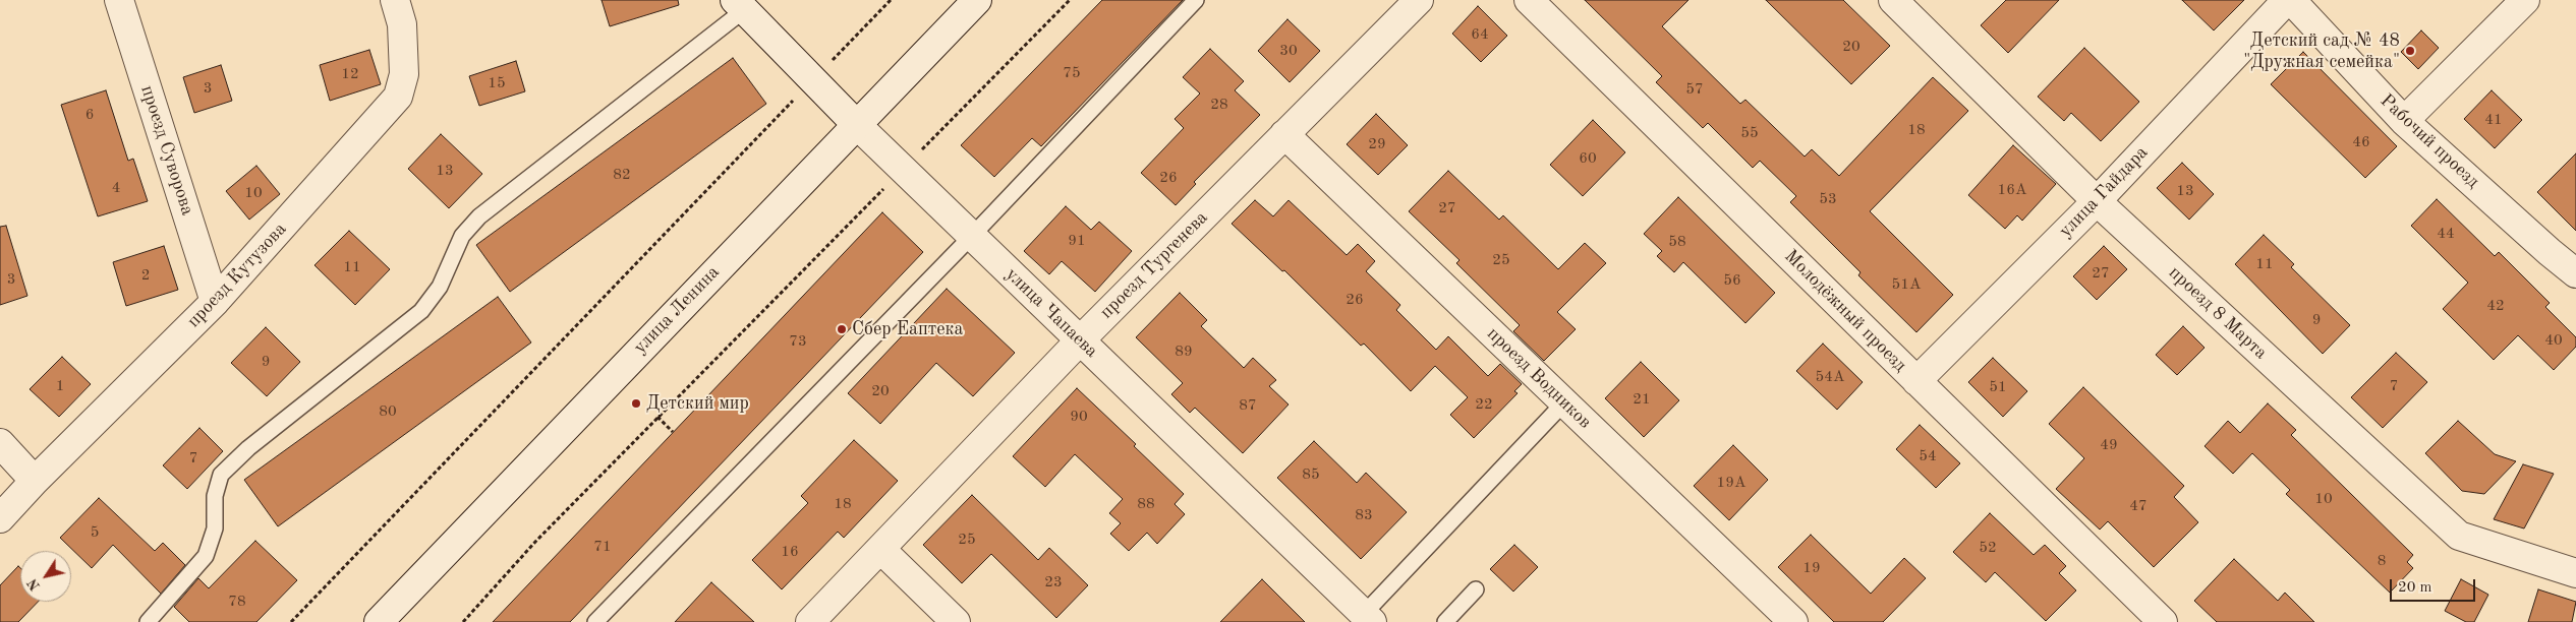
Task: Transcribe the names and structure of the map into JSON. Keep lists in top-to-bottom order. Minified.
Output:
{"streets":{"street":["Рабочий проезд","проезд Суворова","улица Гайдара","проезд Тургенева","проезд Кутузова","улица Ленина","Молодёжный проезд","улица Чапаева","проезд 8 Марта","проезд Водников"]},"crossings":[["Рабочий проезд","улица Гайдара"],["проезд Суворова","проезд Кутузова"],["улица Гайдара","Молодёжный проезд"],["улица Гайдара","проезд 8 Марта"],["проезд Тургенева","улица Чапаева"],["проезд Тургенева","проезд Водников"],["улица Ленина","улица Чапаева"]],"places":["Детский сад № 48 \"Дружная семейка\"","Сбер Еаптека","Детский мир"],"house_numbers":["64","20","30","75","12","15","3","57","28","6","41","18","55","46","29","60","13","82","26","4","16А","13","10","53","27","44","91","58","25","11","11","27","2","3","56","51А","26","42","9","40","73","89","9","54А","1","7","51","20","21","22","87","80","90","49","54","7","85","19А","10","18","88","47","83","5","25","71","52","16","8","19","23","78"],"scale_bar":"20 m","north":"bottom left"}
